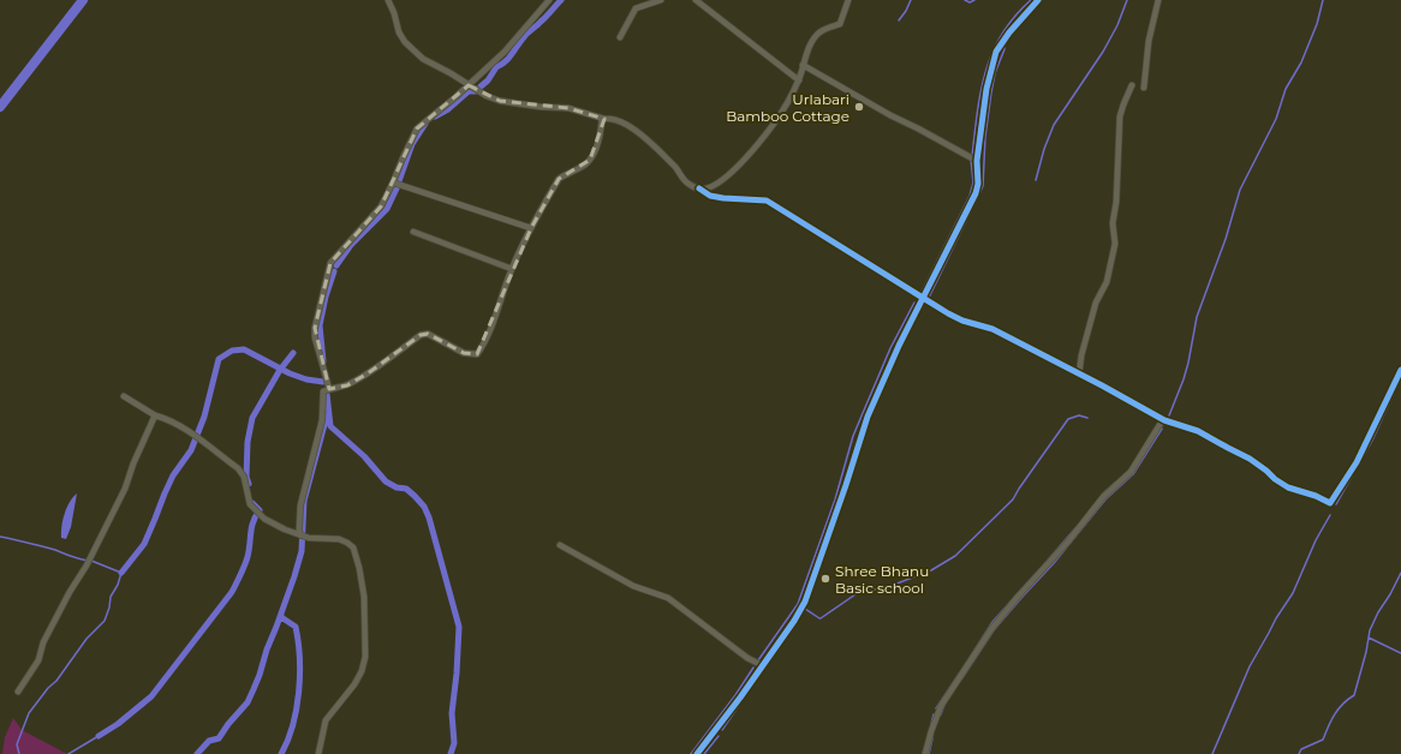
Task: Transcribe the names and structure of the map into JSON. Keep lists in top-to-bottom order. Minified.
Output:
{"places":["Urlabari Bamboo Cottage","Shree Bhanu Basic school"]}
